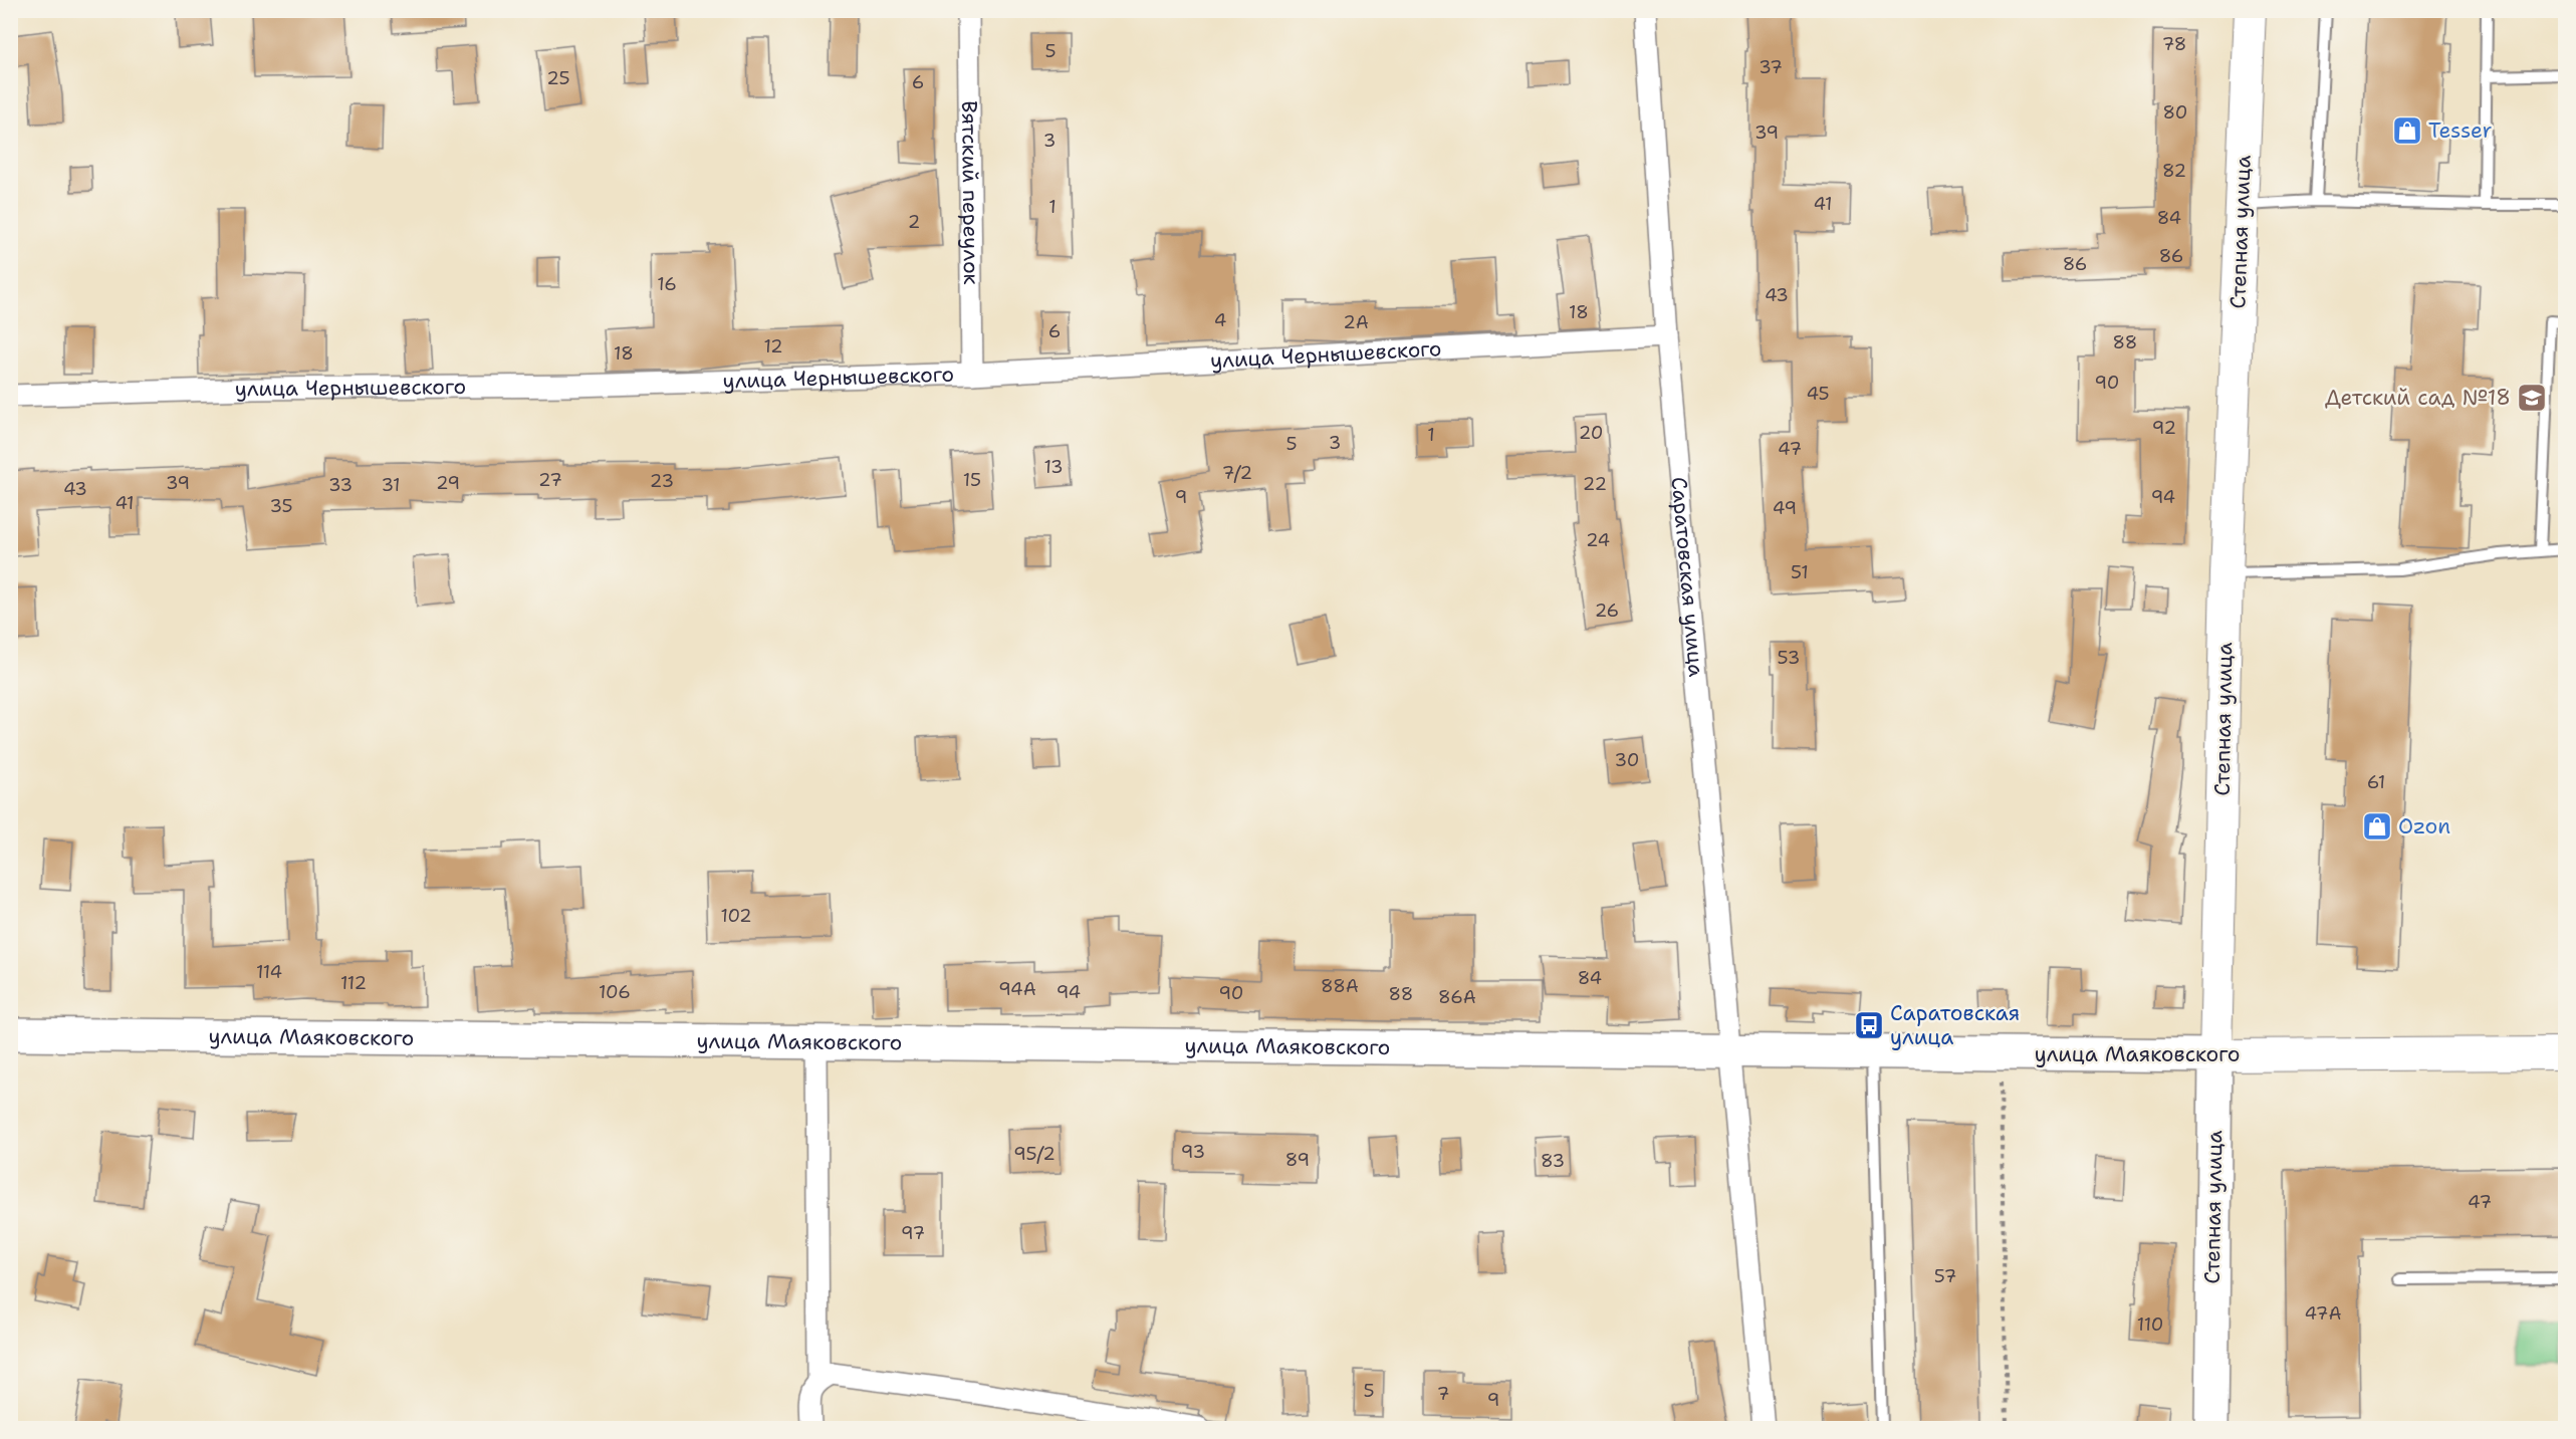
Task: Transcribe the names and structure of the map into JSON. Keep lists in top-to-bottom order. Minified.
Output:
{"streets":{"main road":["Степная улица","улица Маяковского"],"street":["Вятский переулок","улица Чернышевского","Саратовская улица"]},"crossings":[["Вятский переулок","улица Чернышевского"],["Степная улица","улица Маяковского"],["улица Чернышевского","Саратовская улица"],["Саратовская улица","улица Маяковского"]],"places":{"shop":["Tesser","Ozon"],"school or university":["Детский сад №18"],"bus stop":["Саратовская улица"]},"house_numbers":["78","5","37","25","6","80","39","3","82","41","1","84","2","86","86","16","43","18","4","2А","6","88","12","18","90","45","92","20","1","3","5","47","13","7/2","27","15","23","39","29","22","33","31","43","9","94","41","35","49","24","51","26","53","30","61","102","114","84","112","88А","94А","106","94","90","88","86А","93","95/2","89","83","47","97","57","47А","110","5","7","9"]}
